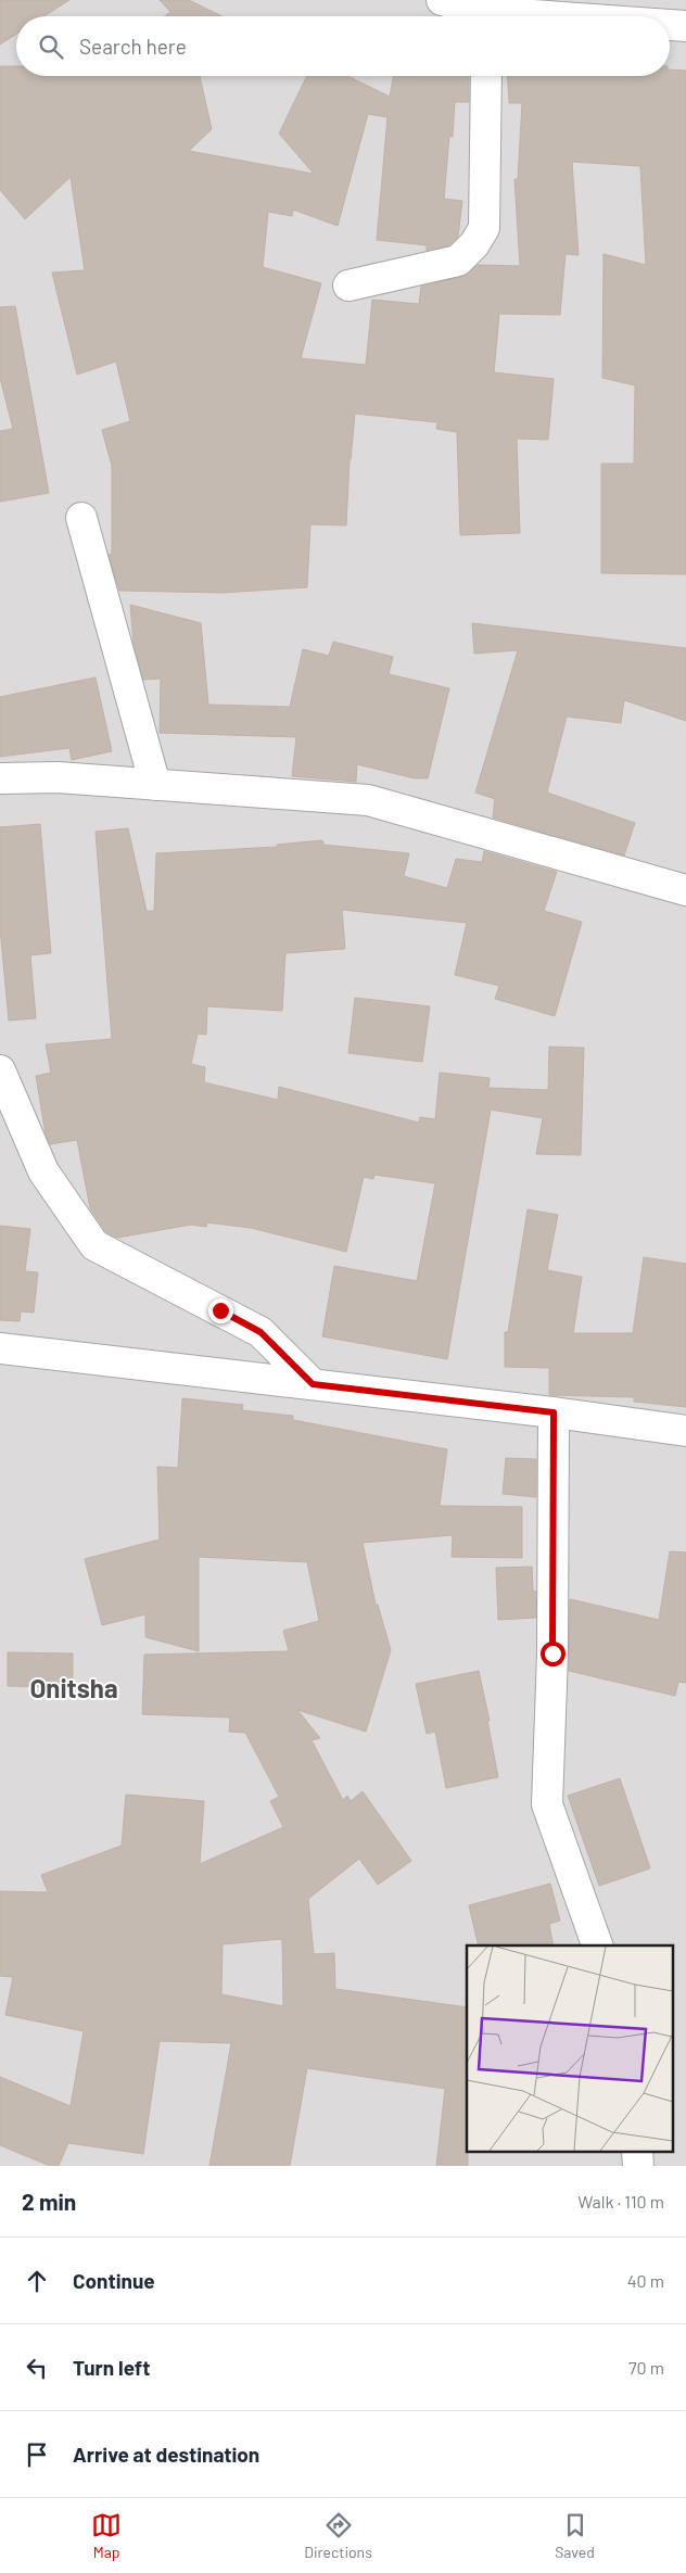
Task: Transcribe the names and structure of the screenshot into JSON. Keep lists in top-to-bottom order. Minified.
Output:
{"districts":["Onitsha"],"page":{"search":"Search here","heading":["2 min","Walk · 110 m"],"list":[["Continue","40 m"],["Turn left","70 m"],"Arrive at destination"],"nav":["Map","Directions","Saved"]}}
